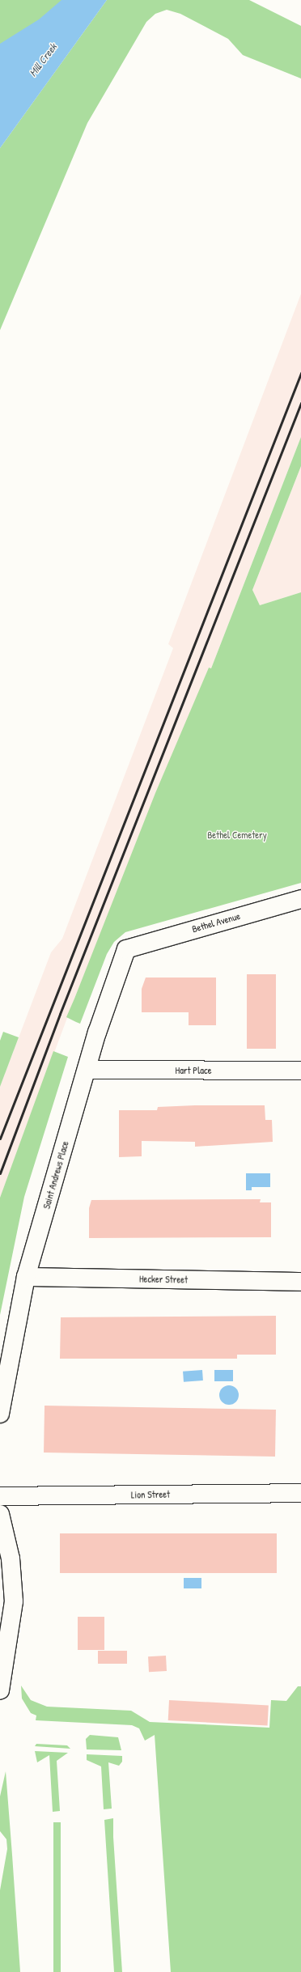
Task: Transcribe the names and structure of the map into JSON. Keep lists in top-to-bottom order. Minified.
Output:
{"streets":{"street":["Bethel Avenue","Hart Place","Saint Andrews Place","Hecker Street","Lion Street"]},"crossings":[["Bethel Avenue","Saint Andrews Place"],["Hart Place","Saint Andrews Place"],["Saint Andrews Place","Hecker Street"]],"water":["Mill Creek"],"parks":["Bethel Cemetery"]}
